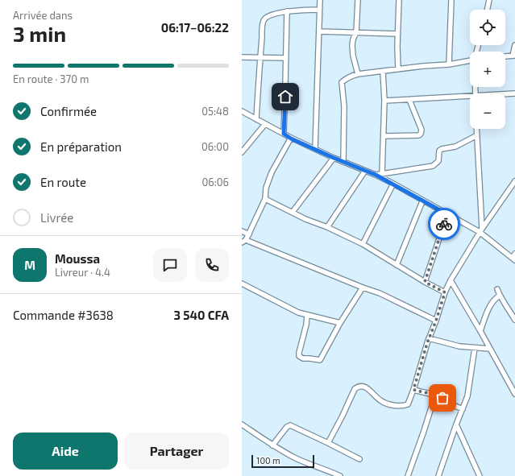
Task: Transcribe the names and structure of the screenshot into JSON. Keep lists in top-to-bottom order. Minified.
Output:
{"scale_bar":"100 m","page":{"heading":["3 min","Arrivée dans","06:17–06:22"],"panel":["Moussa","Livreur · 4.4","Commande #3638","3 540 CFA"],"map_buttons":["+","−"],"bar":"En route · 370 m","list":[["Confirmée","05:48"],["En préparation","06:00"],["En route","06:06"],"Livrée"],"round":"M","buttons":["Aide","Partager"],"scale":"100 m"}}
